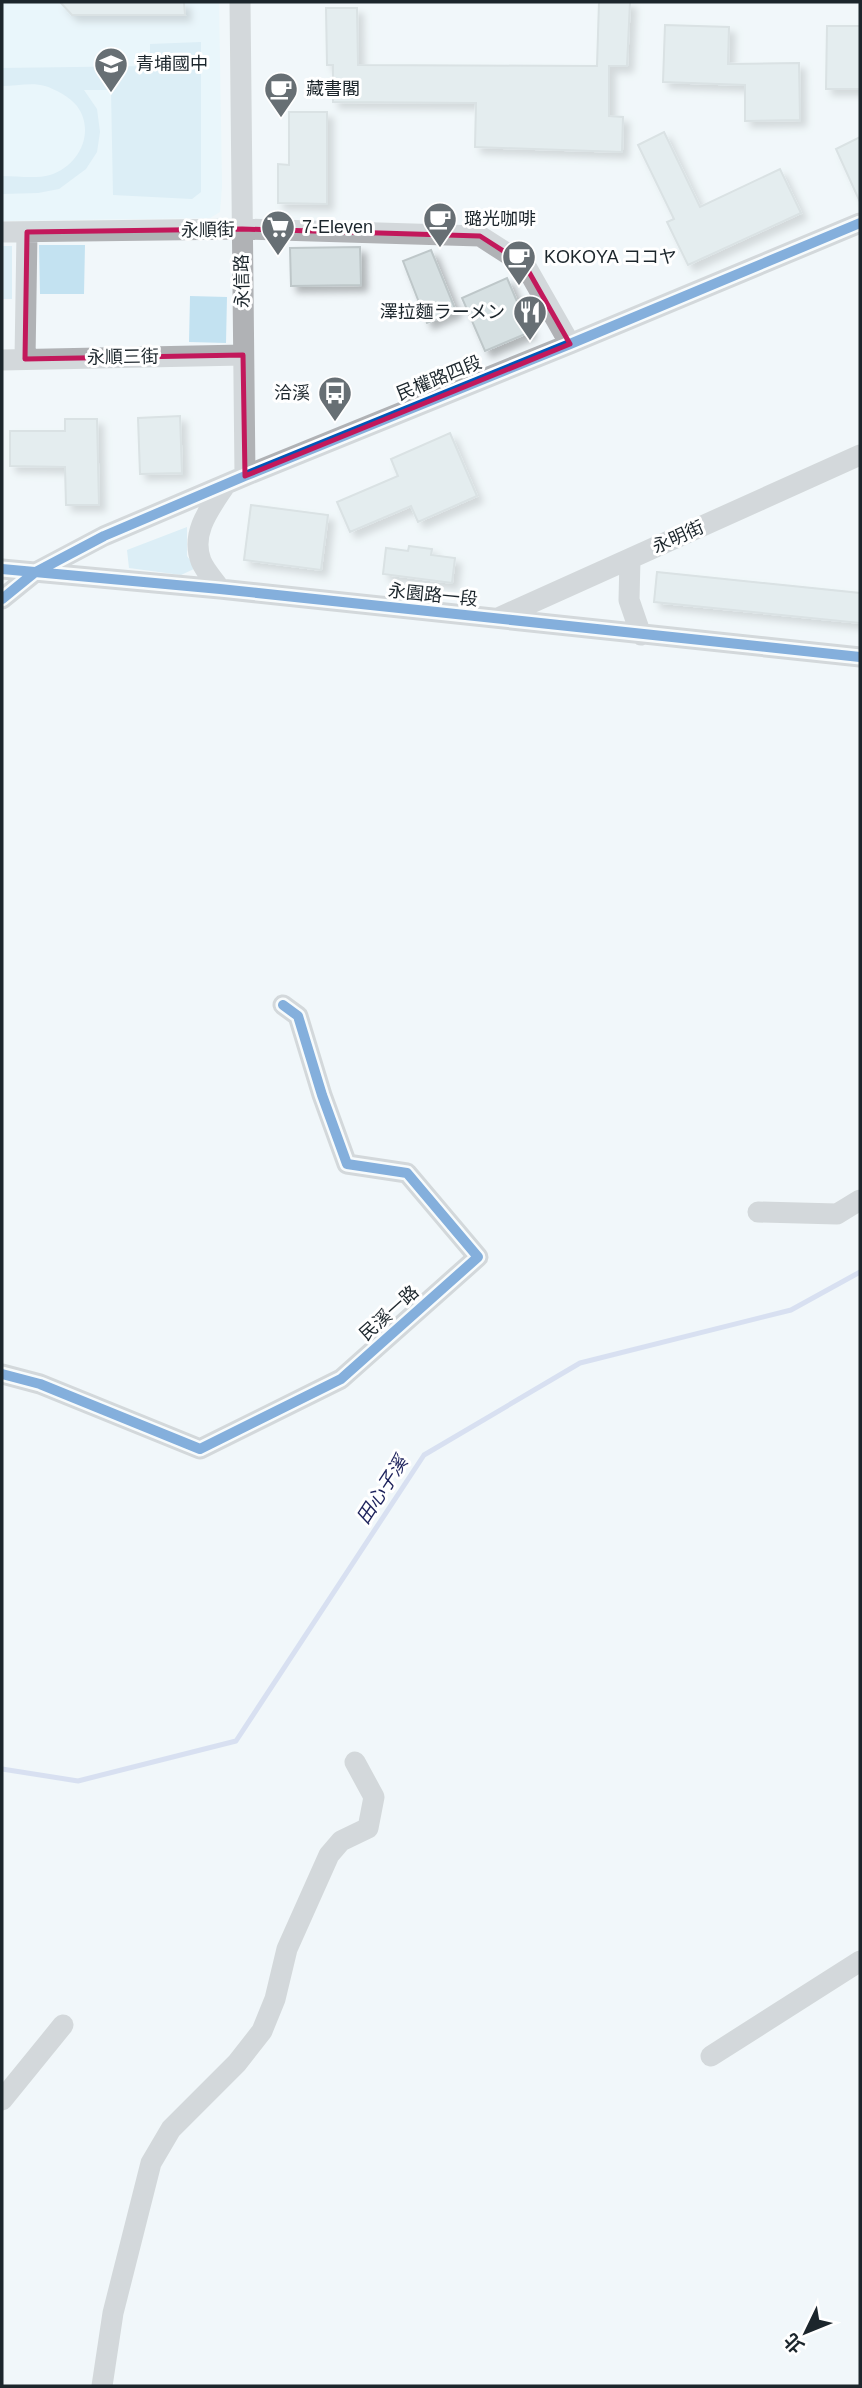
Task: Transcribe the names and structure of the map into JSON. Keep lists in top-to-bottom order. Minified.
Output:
{"streets":{"street":["永順街","永信路","永順三街","民權路四段","永明街","永園路一段","民溪一路"]},"crossings":[["永順街","永信路"],["永順街","民權路四段"],["永信路","永順三街"],["永信路","民權路四段"],["民權路四段","永園路一段"],["永明街","永園路一段"]],"water":["田心子溪"],"places":{"school or university":["青埔國中"],"cafe":["藏書閣","璐光咖啡","KOKOYA ココヤ"],"supermarket":["7-Eleven"],"restaurant":["澤拉麵ラーメン"],"bus stop":["洽溪"]},"north":"bottom left"}
